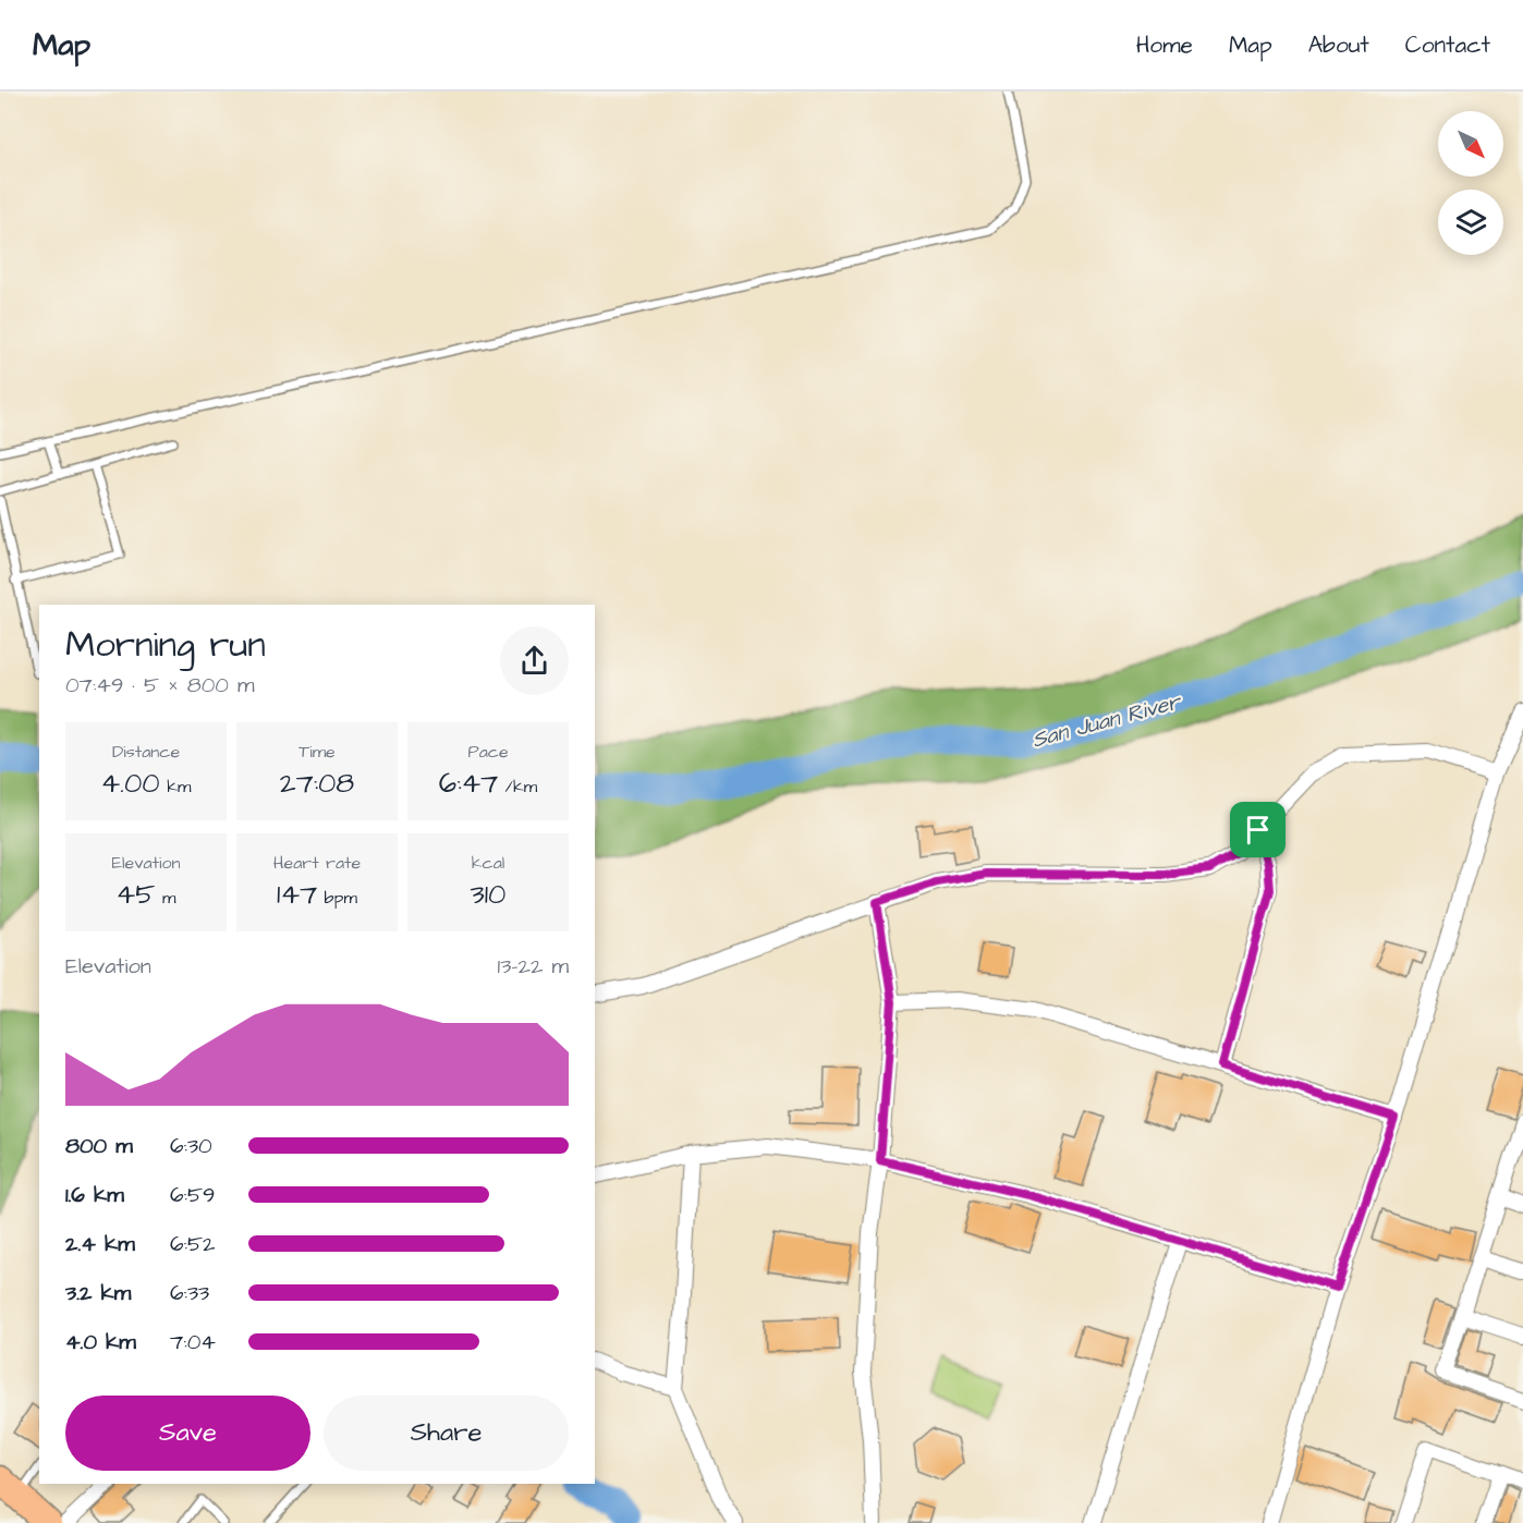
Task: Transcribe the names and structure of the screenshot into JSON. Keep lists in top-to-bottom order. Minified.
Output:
{"water":["San Juan River"],"north":"bottom right","page":{"header":"Map","nav":["Home","Map","About","Contact"],"heading":["Morning run","07:49 · 5 × 800 m"],"stats":[["Distance","4.00 km"],["Time","27:08"],["Pace","6:47 /km"],["Elevation","45 m"],["Heart rate","147 bpm"],["kcal","310"]],"chart":["Elevation","13–22 m"],"list":[{"name":"800 m","note":"6:30"},{"name":"1.6 km","note":"6:59"},{"name":"2.4 km","note":"6:52"},{"name":"3.2 km","note":"6:33"},{"name":"4.0 km","note":"7:04"}],"buttons":["Save","Share"]}}
